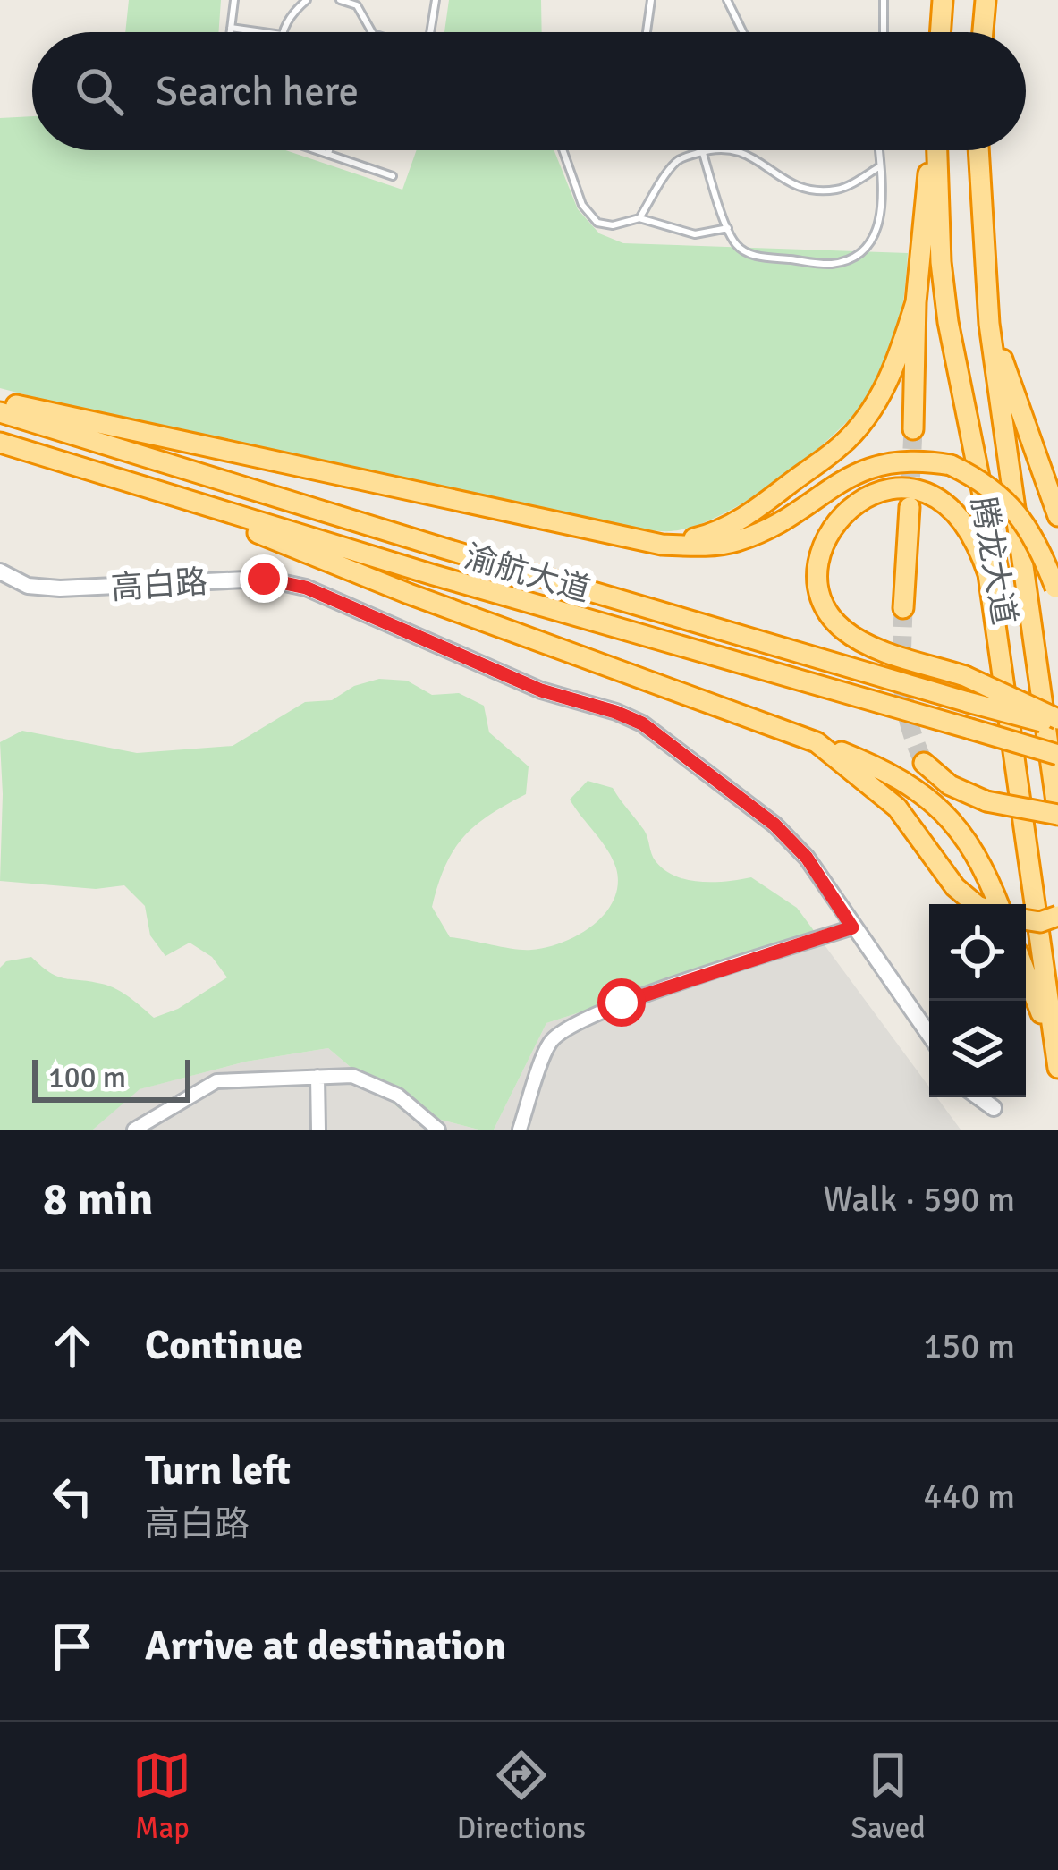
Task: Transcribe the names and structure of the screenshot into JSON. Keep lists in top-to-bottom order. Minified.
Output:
{"streets":{"highway":["腾龙大道","渝航大道"],"street":["高白路"]},"scale_bar":"100 m","page":{"search":"Search here","scale":"100 m","heading":["8 min","Walk · 590 m"],"list":[["Continue","150 m"],["Turn left","高白路","440 m"],"Arrive at destination"],"nav":["Map","Directions","Saved"]}}
